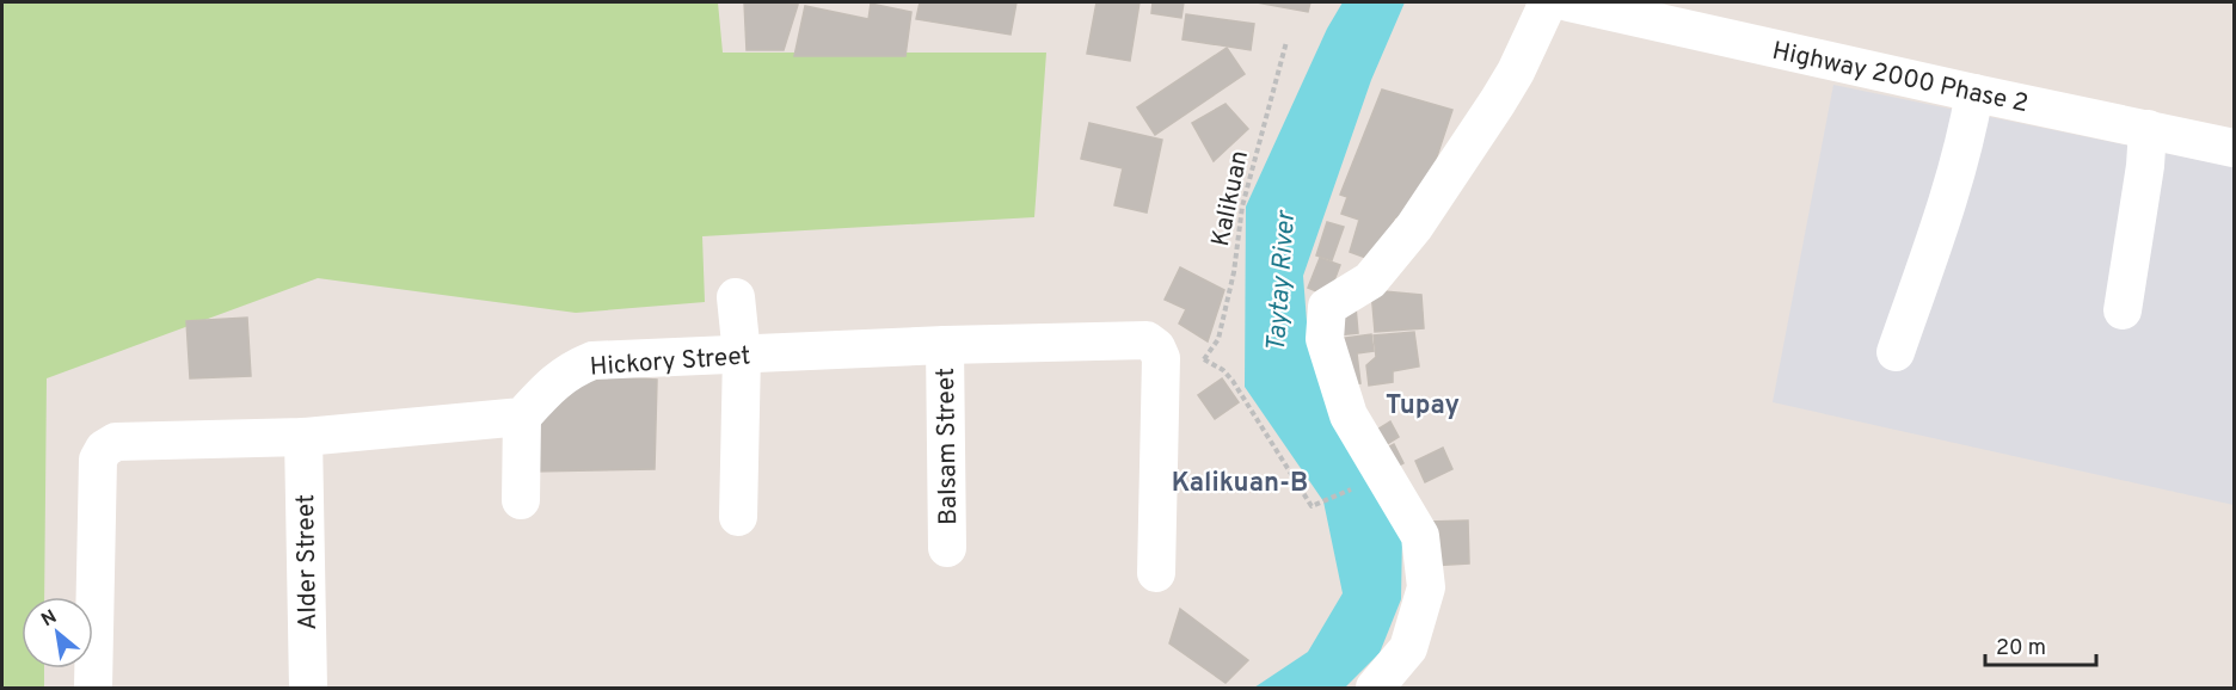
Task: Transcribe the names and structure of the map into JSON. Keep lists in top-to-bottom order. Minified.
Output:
{"streets":{"street":["Highway 2000 Phase 2","Hickory Street","Balsam Street","Alder Street"],"path":["Kalikuan"]},"crossings":[["Hickory Street","Balsam Street"]],"districts":["Tupay","Kalikuan-B"],"water":["Taytay River"],"scale_bar":"20 m","north":"top left"}
